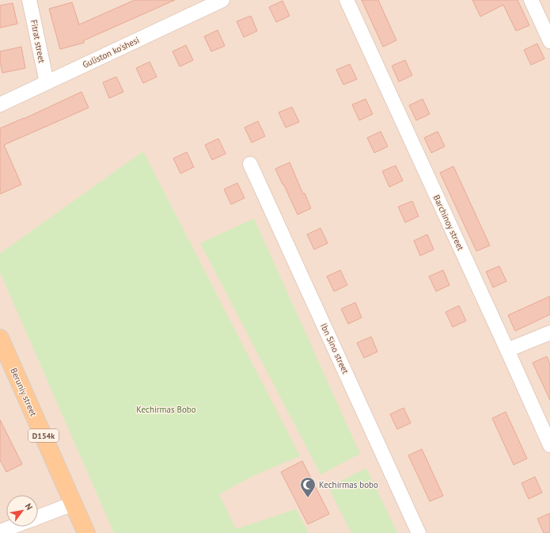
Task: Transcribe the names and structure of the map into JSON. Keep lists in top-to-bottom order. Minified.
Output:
{"streets":{"main road":["Beruniy street","D154k"],"street":["Fitrat street","Guliston ko'shesi","Barchinoy street","Ibn Sino street"]},"crossings":[["Fitrat street","Guliston ko'shesi"]],"parks":["Kechirmas Bobo"],"places":{"mosque":["Kechirmas bobo"]},"north":"top right"}
